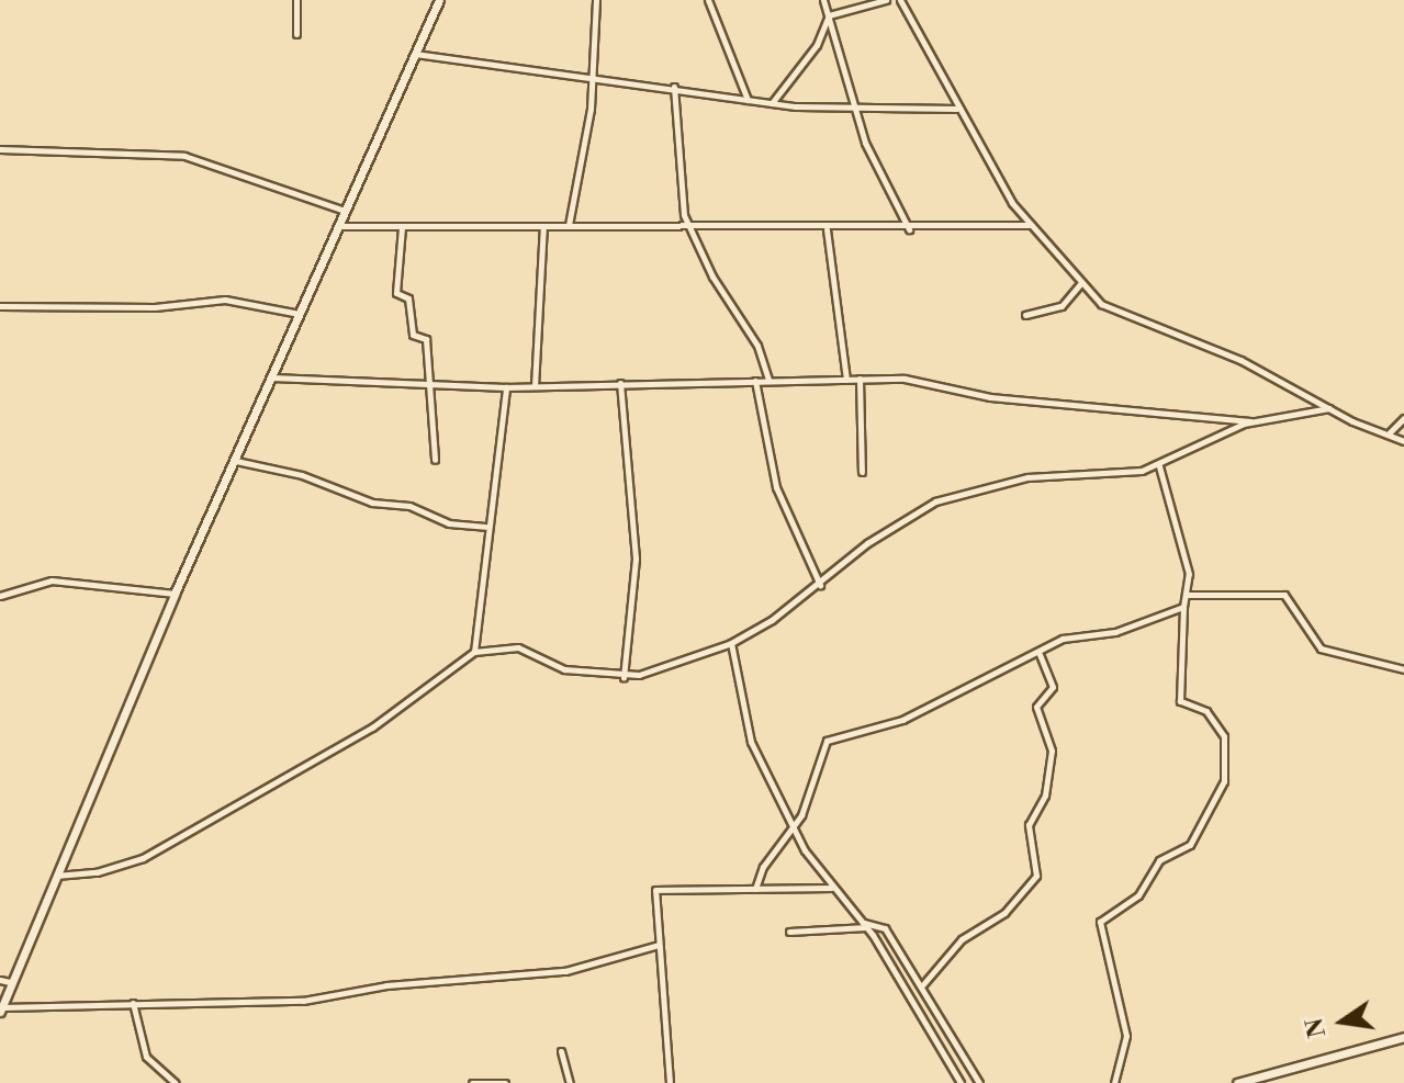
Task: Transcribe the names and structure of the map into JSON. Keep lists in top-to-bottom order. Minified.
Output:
{"north":"left"}
